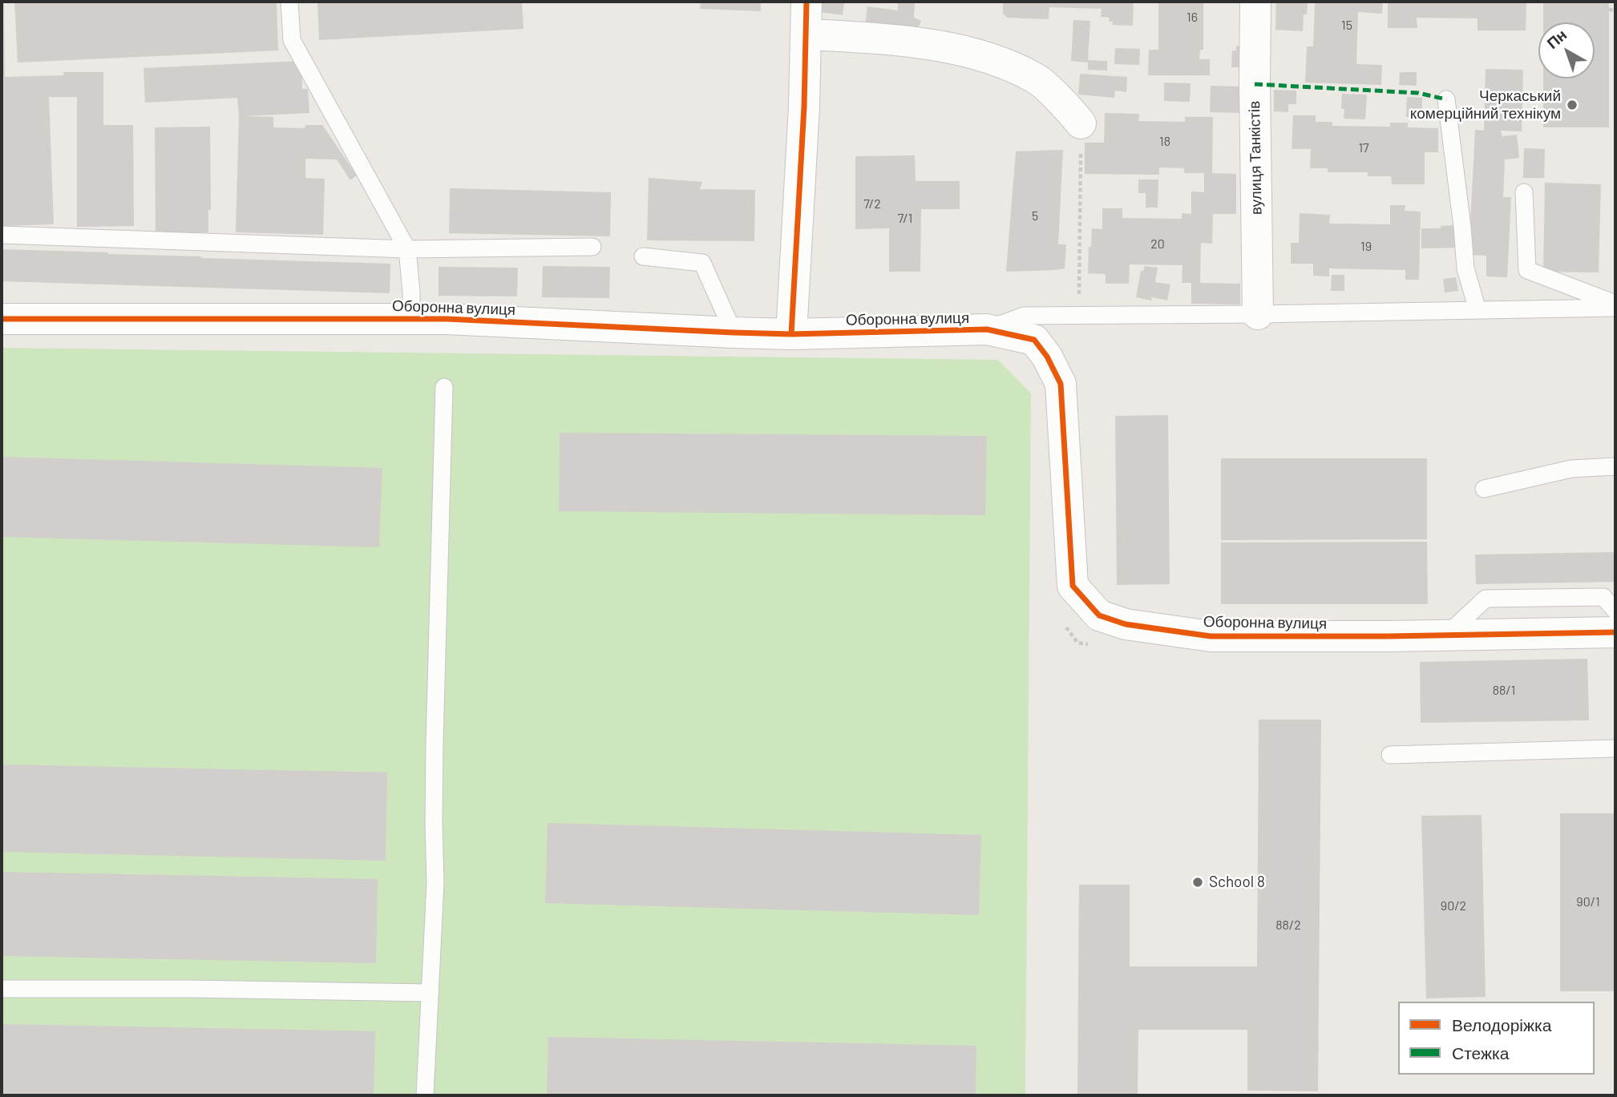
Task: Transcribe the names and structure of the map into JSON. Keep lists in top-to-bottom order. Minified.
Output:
{"streets":{"street":["вулиця Танкістів","Оборонна вулиця"]},"places":["Черкаський комерційний технікум","School 8"],"house_numbers":["16","15","18","17","7/2","5","7/1","20","19","88/1","90/1","90/2","88/2"],"legend":["Велодоріжка","Стежка"],"north":"top left"}
